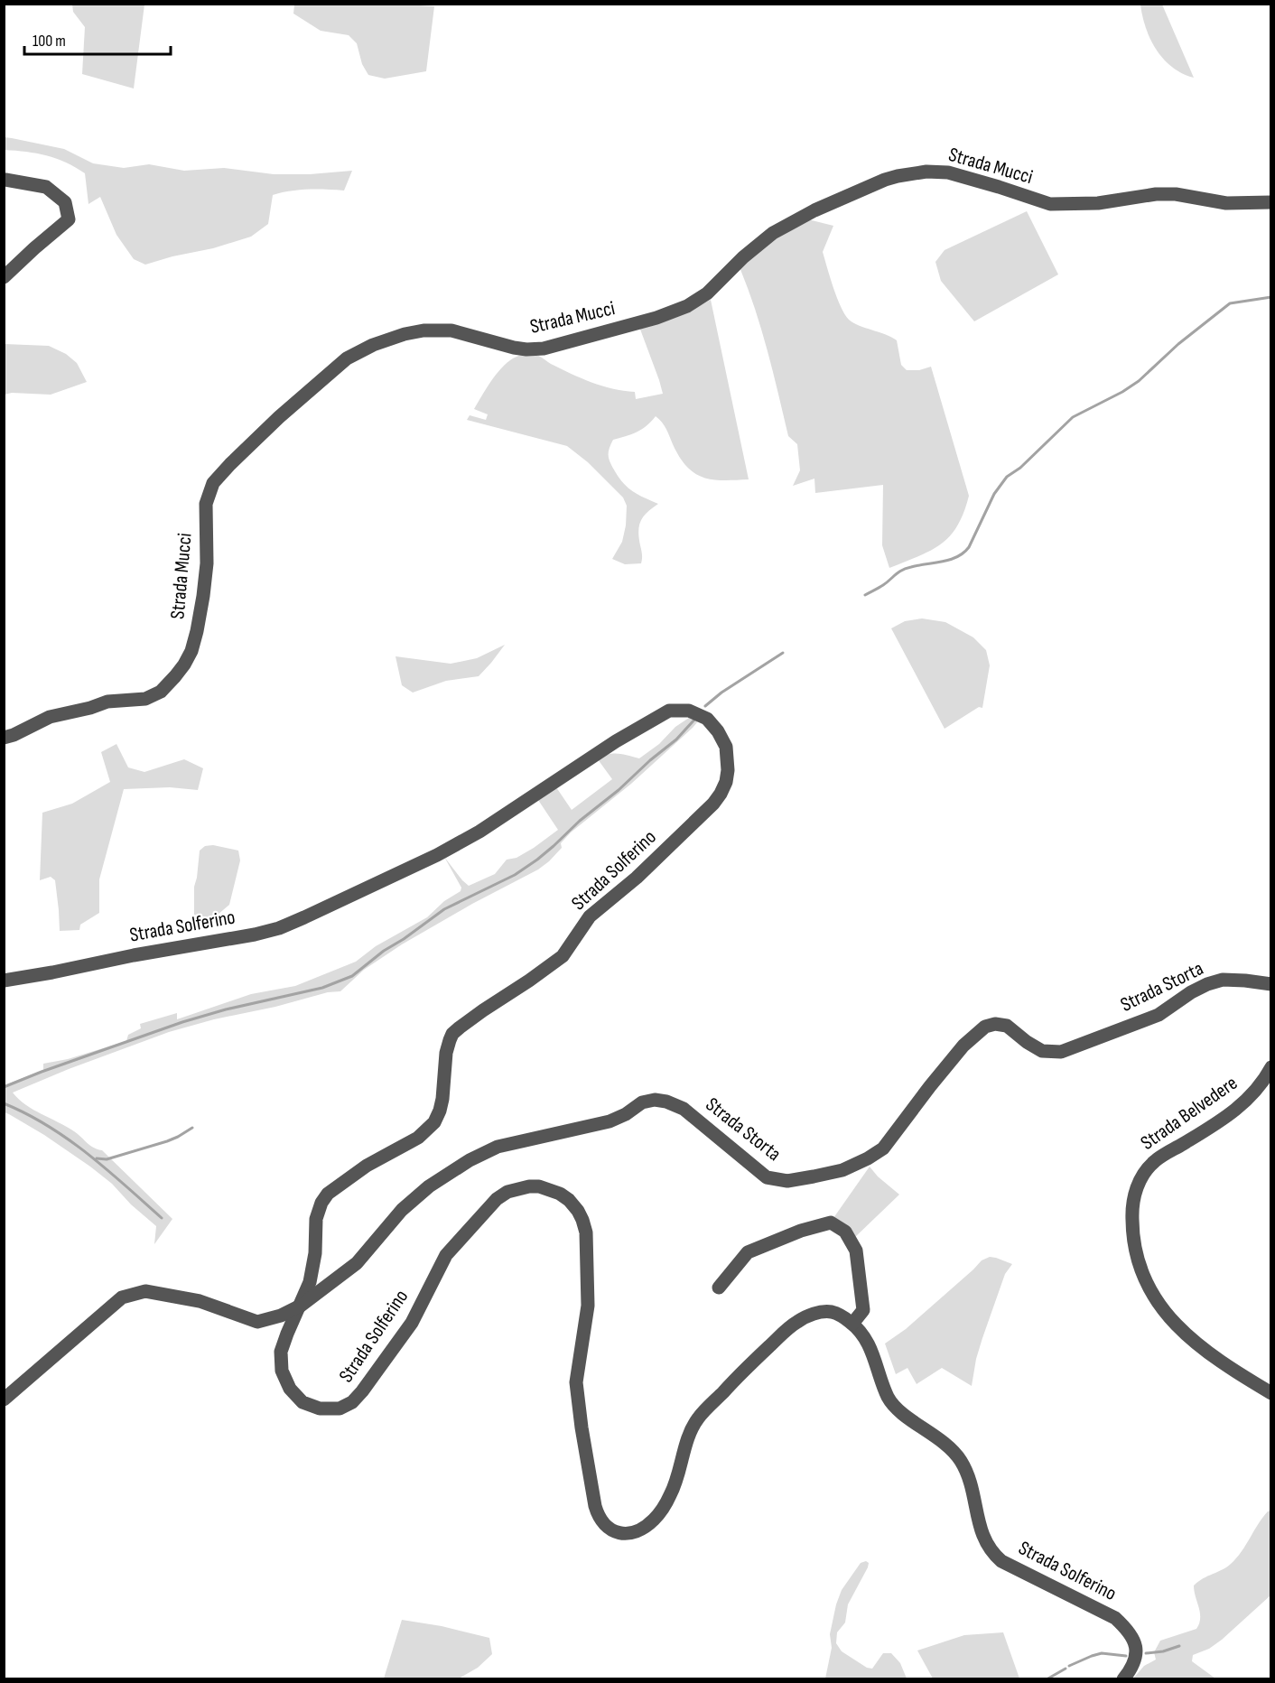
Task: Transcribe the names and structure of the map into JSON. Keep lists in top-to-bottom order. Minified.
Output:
{"streets":{"street":["Strada Mucci","Strada Solferino","Strada Storta","Strada Belvedere"]},"crossings":[["Strada Solferino","Strada Storta"]],"scale_bar":"100 m"}
